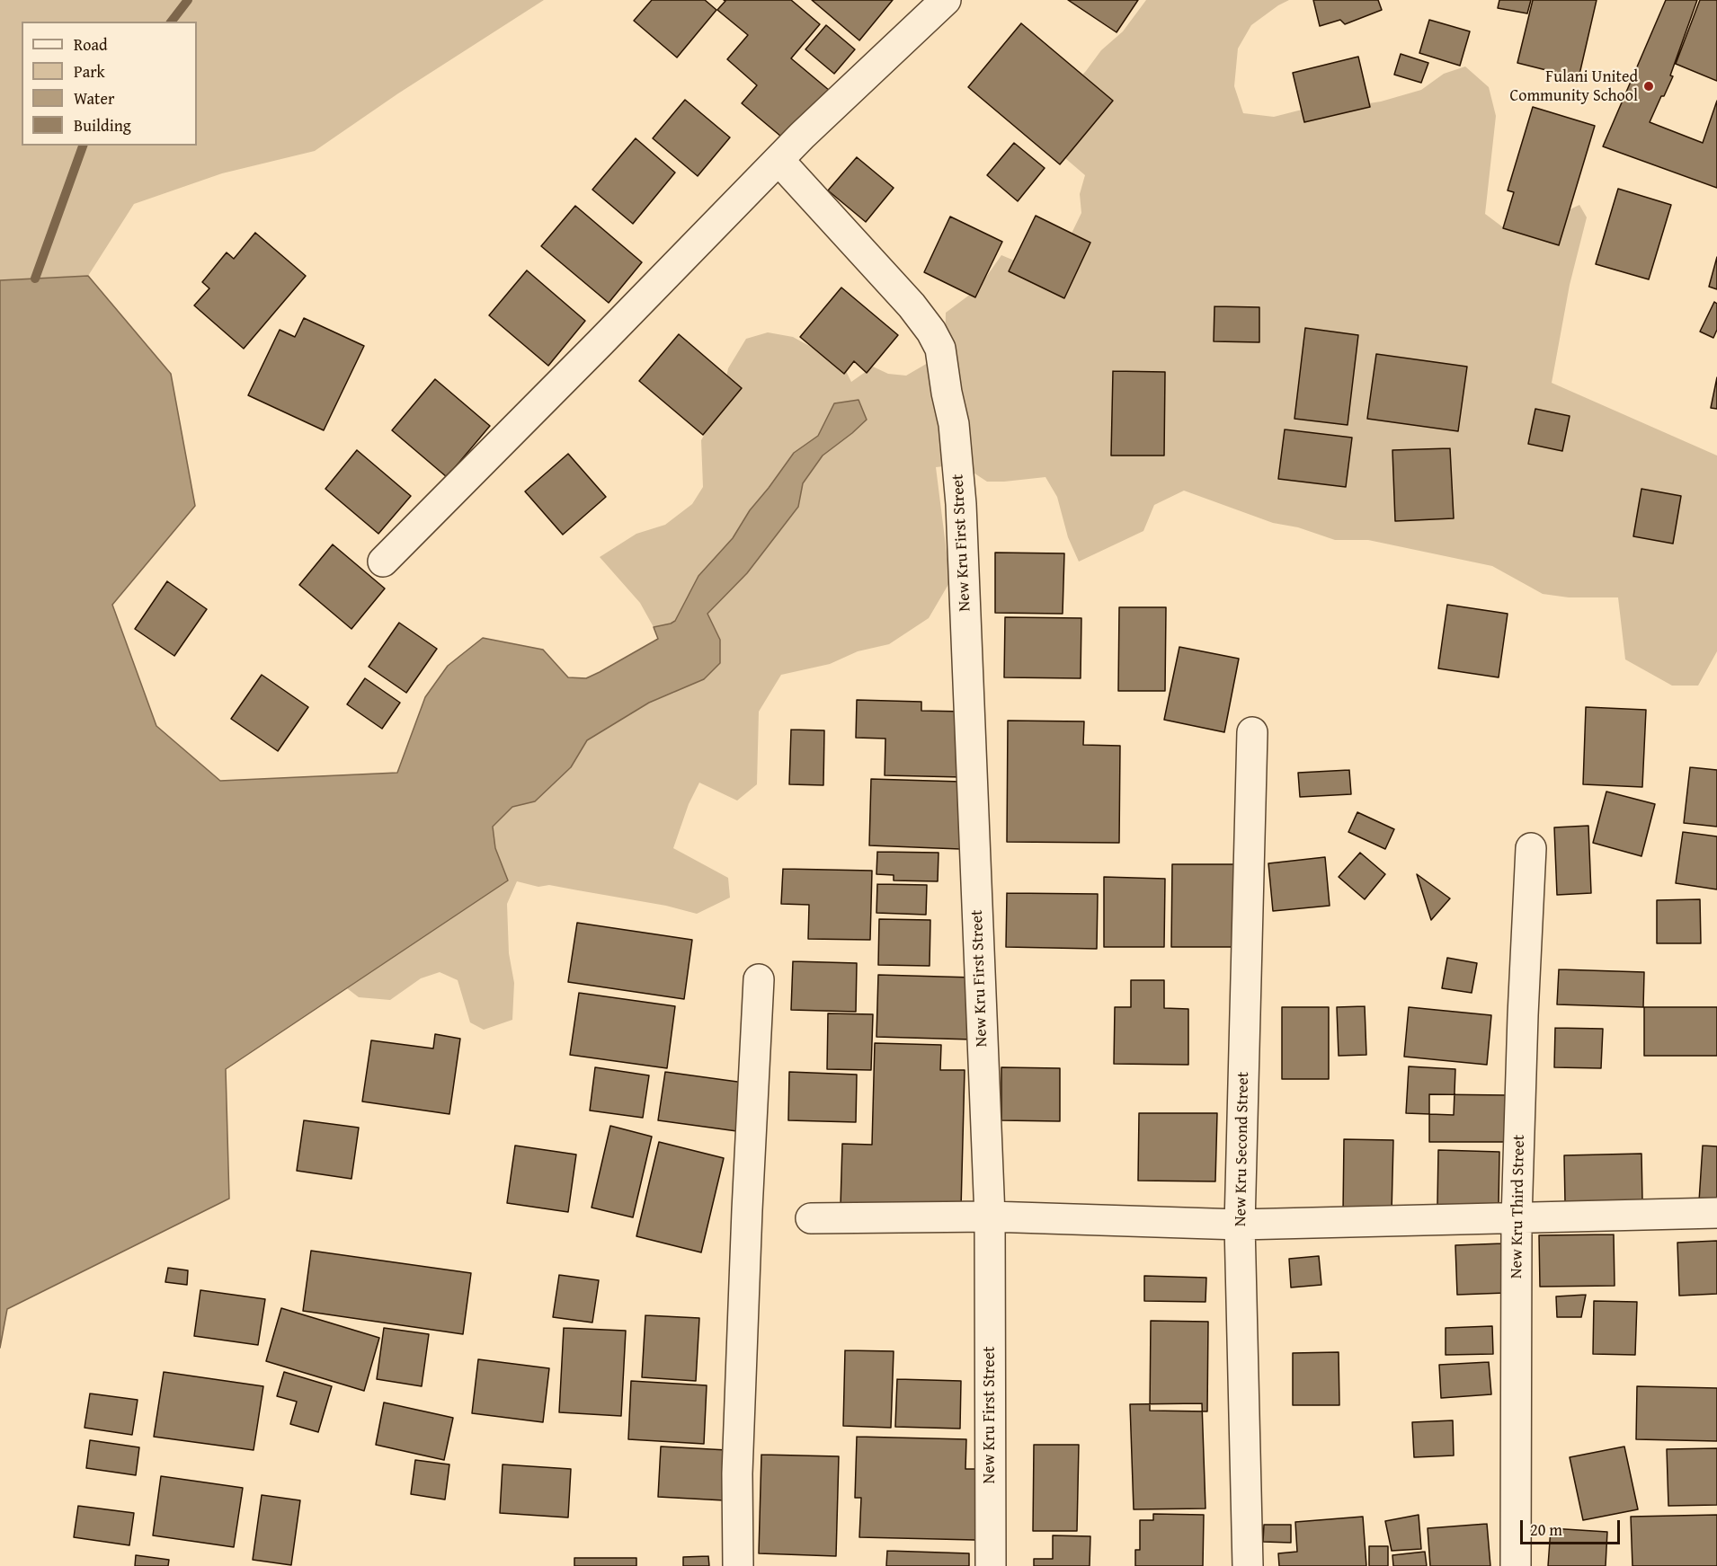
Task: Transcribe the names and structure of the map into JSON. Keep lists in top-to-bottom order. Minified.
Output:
{"streets":{"street":["New Kru First Street","New Kru Second Street","New Kru Third Street"]},"places":["Fulani United Community School"],"legend":["Road","Park","Water","Building"],"scale_bar":"20 m"}
